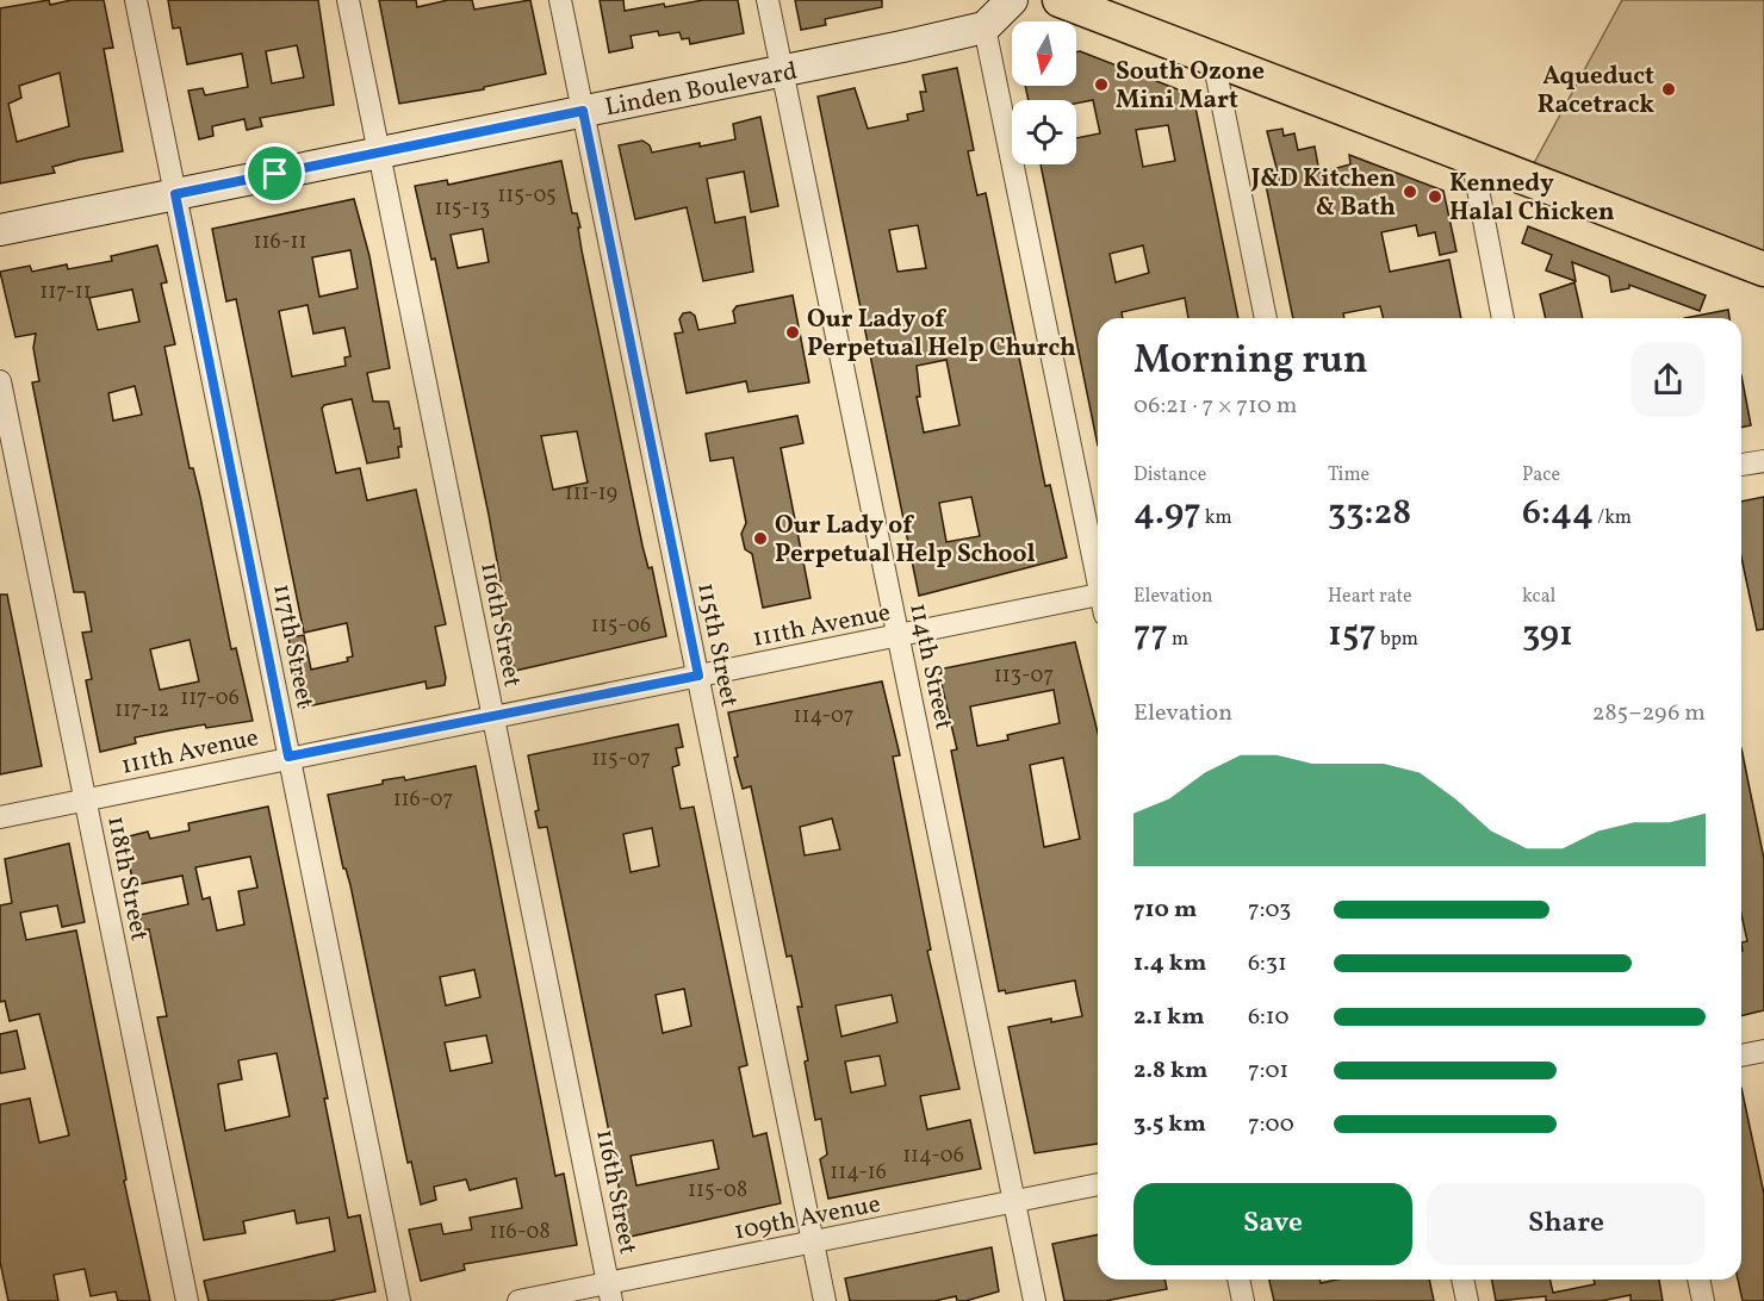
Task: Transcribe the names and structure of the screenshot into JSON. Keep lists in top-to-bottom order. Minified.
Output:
{"streets":{"main road":["Linden Boulevard"],"street":["116th Street","111th Avenue","115th Street","117th Street","114th Street","118th Street","109th Avenue"]},"crossings":[["Linden Boulevard","116th Street"],["Linden Boulevard","115th Street"],["Linden Boulevard","117th Street"],["Linden Boulevard","114th Street"],["116th Street","111th Avenue"],["116th Street","109th Avenue"],["111th Avenue","115th Street"],["111th Avenue","117th Street"],["111th Avenue","114th Street"],["111th Avenue","118th Street"],["115th Street","109th Avenue"],["114th Street","109th Avenue"]],"places":["South Ozone Mini Mart","Aqueduct Racetrack","J&D Kitchen & Bath","Kennedy Halal Chicken","Our Lady of Perpetual Help Church","Our Lady of Perpetual Help School"],"house_numbers":["115-05","115-13","116-11","117-11","111-19","115-06","113-07","117-06","117-12","114-07","115-07","116-07","114-06","114-16","115-08","116-08"],"north":"bottom","page":{"heading":["Morning run","06:21 · 7 × 710 m"],"stats":[["Distance","4.97 km"],["Time","33:28"],["Pace","6:44 /km"],["Elevation","77 m"],["Heart rate","157 bpm"],["kcal","391"]],"chart":["Elevation","285–296 m"],"list":[{"name":"710 m","note":"7:03"},{"name":"1.4 km","note":"6:31"},{"name":"2.1 km","note":"6:10"},{"name":"2.8 km","note":"7:01"},{"name":"3.5 km","note":"7:00"}],"buttons":["Save","Share"]}}
